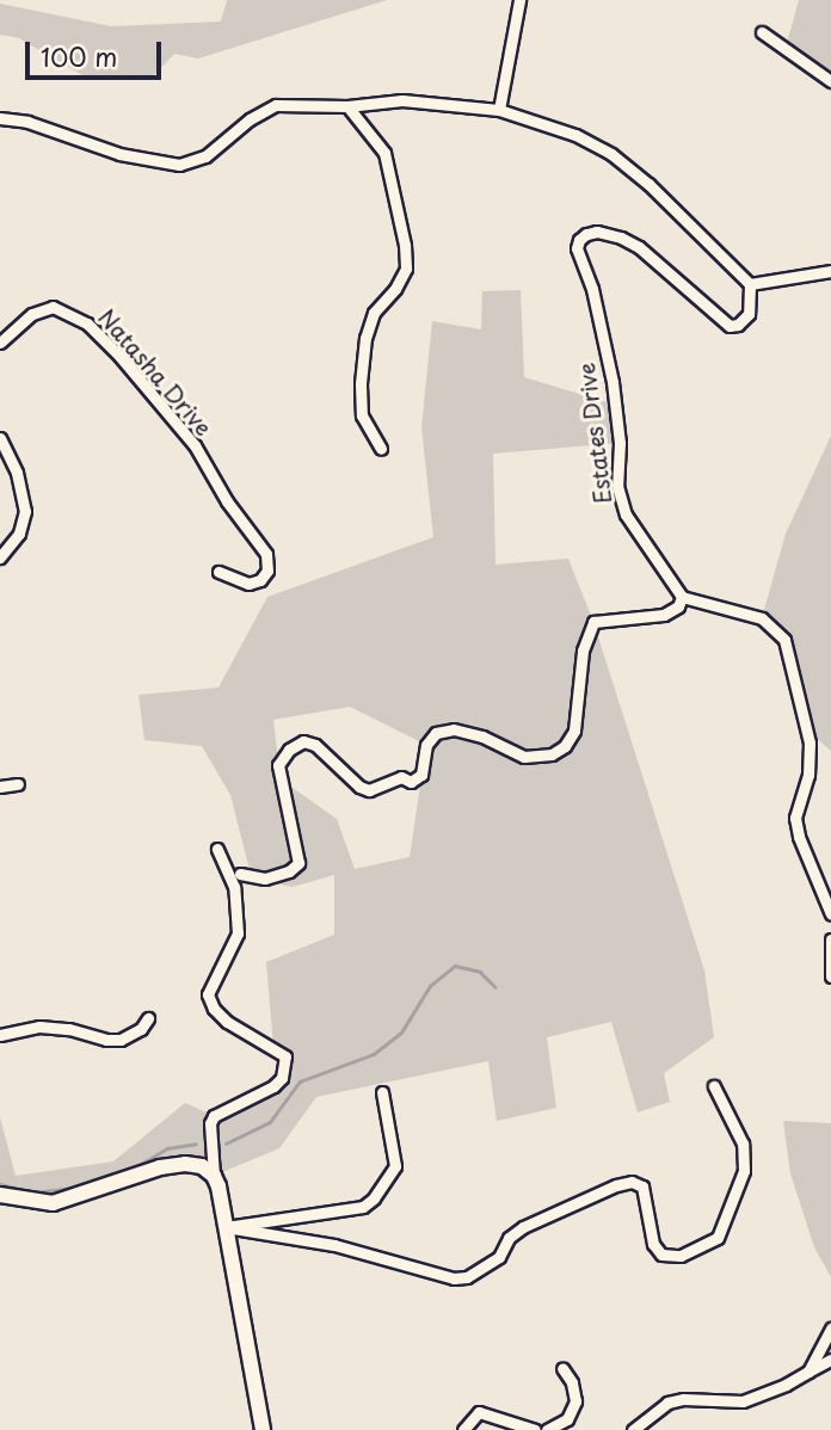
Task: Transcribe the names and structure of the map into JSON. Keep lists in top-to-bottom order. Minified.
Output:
{"streets":{"street":["Natasha Drive","Estates Drive"]},"scale_bar":"100 m"}
